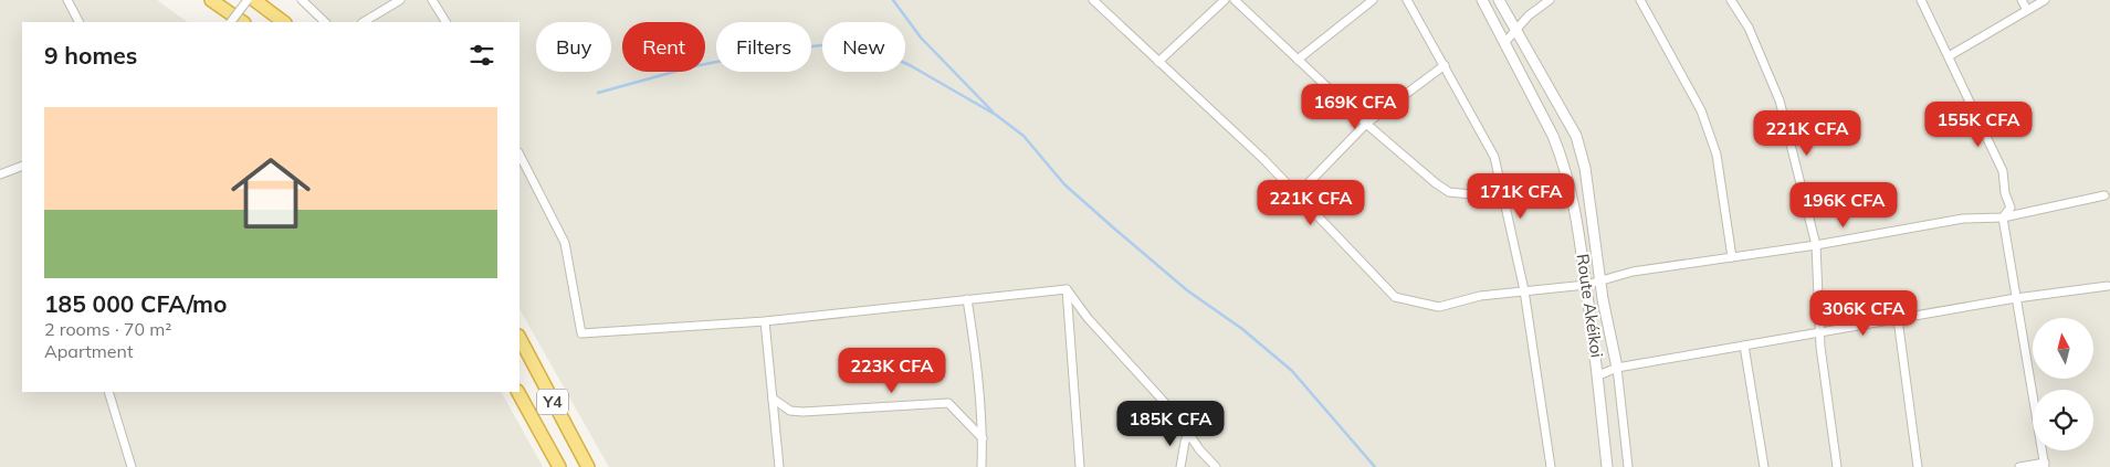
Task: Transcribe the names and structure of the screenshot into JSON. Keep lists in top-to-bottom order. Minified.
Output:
{"streets":{"highway":["Y4"],"street":["Route Akéikoi"]},"north":"top","page":{"chip":["Buy","Rent","Filters","New"],"heading":"9 homes","price":["169K CFA","155K CFA","221K CFA","171K CFA","221K CFA","196K CFA","306K CFA","223K CFA","185K CFA"],"list":[{"name":"185 000 CFA/mo","note":"2 rooms · 70 m² · Apartment"}]}}
